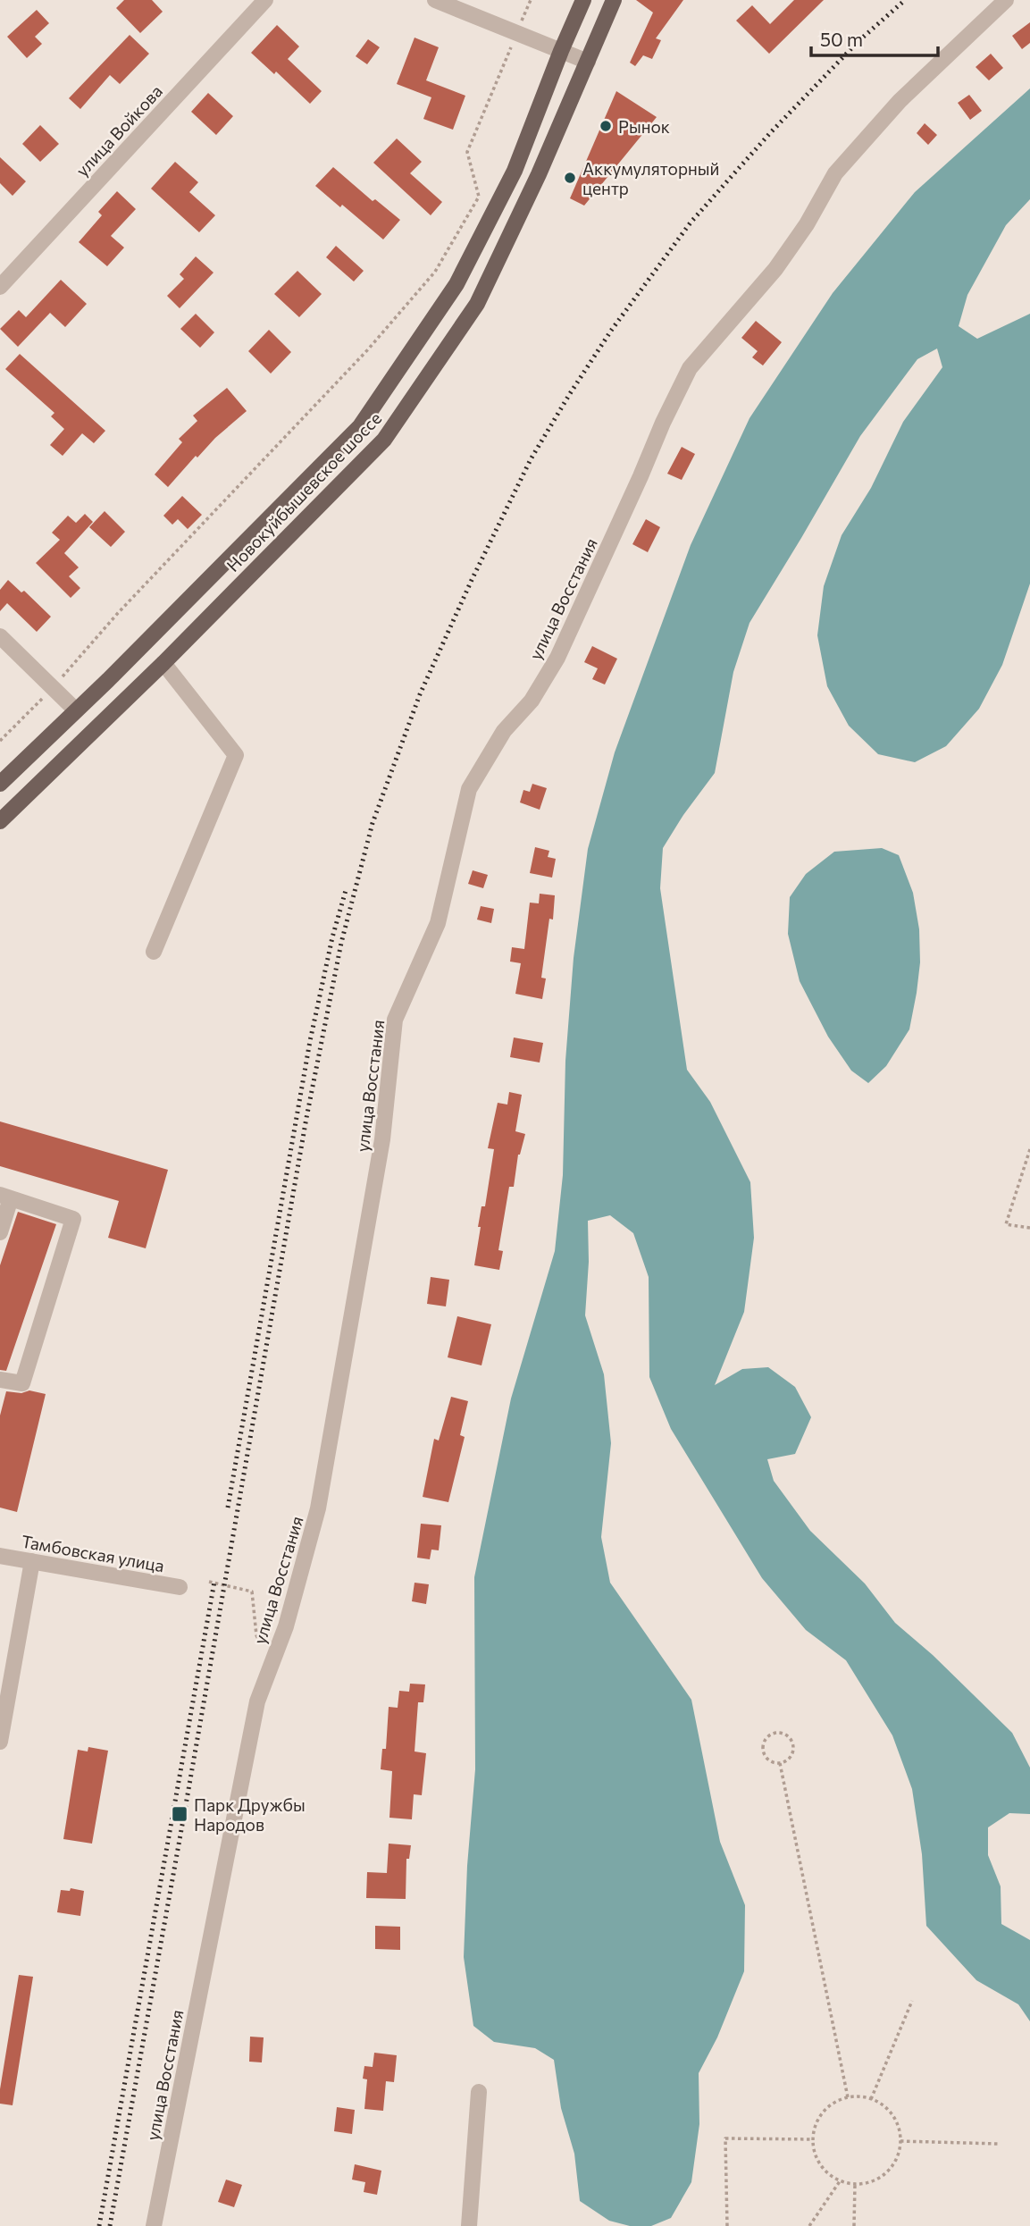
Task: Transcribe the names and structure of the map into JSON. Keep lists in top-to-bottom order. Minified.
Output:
{"streets":{"main road":["Новокуйбышевское шоссе"],"street":["улица Войкова","улица Восстания","Тамбовская улица"]},"places":{"other":["Рынок","Аккумуляторный центр"],"transit":["Парк Дружбы Народов"]},"scale_bar":"50 m"}
